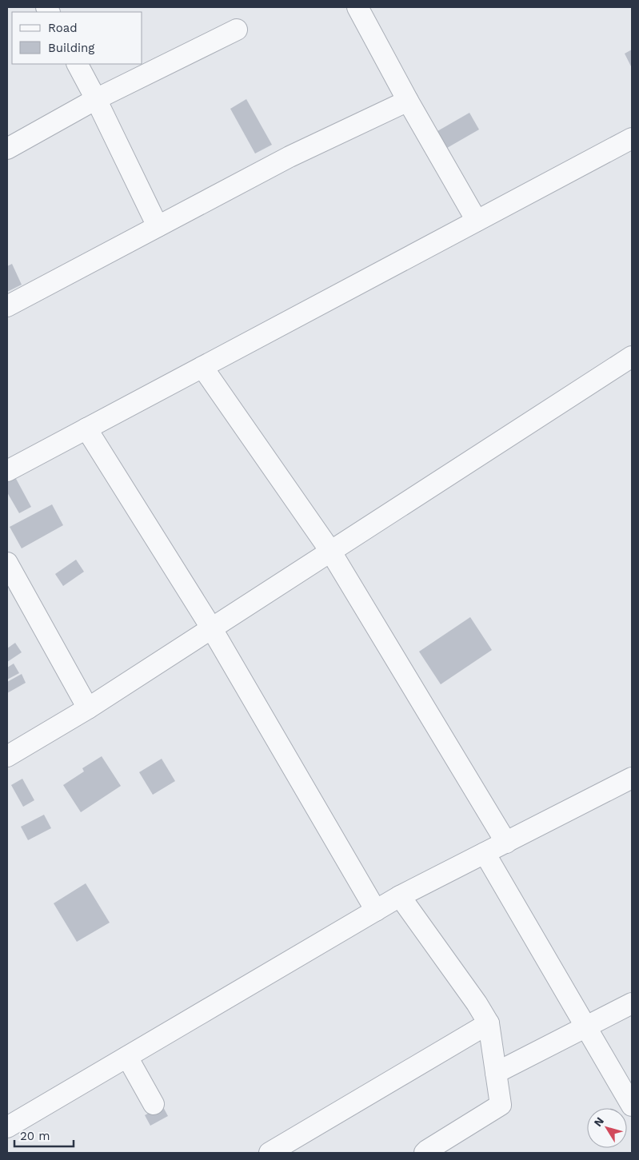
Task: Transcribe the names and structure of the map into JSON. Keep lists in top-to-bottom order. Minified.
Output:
{"legend":["Road","Building"],"scale_bar":"20 m","north":"top left"}
